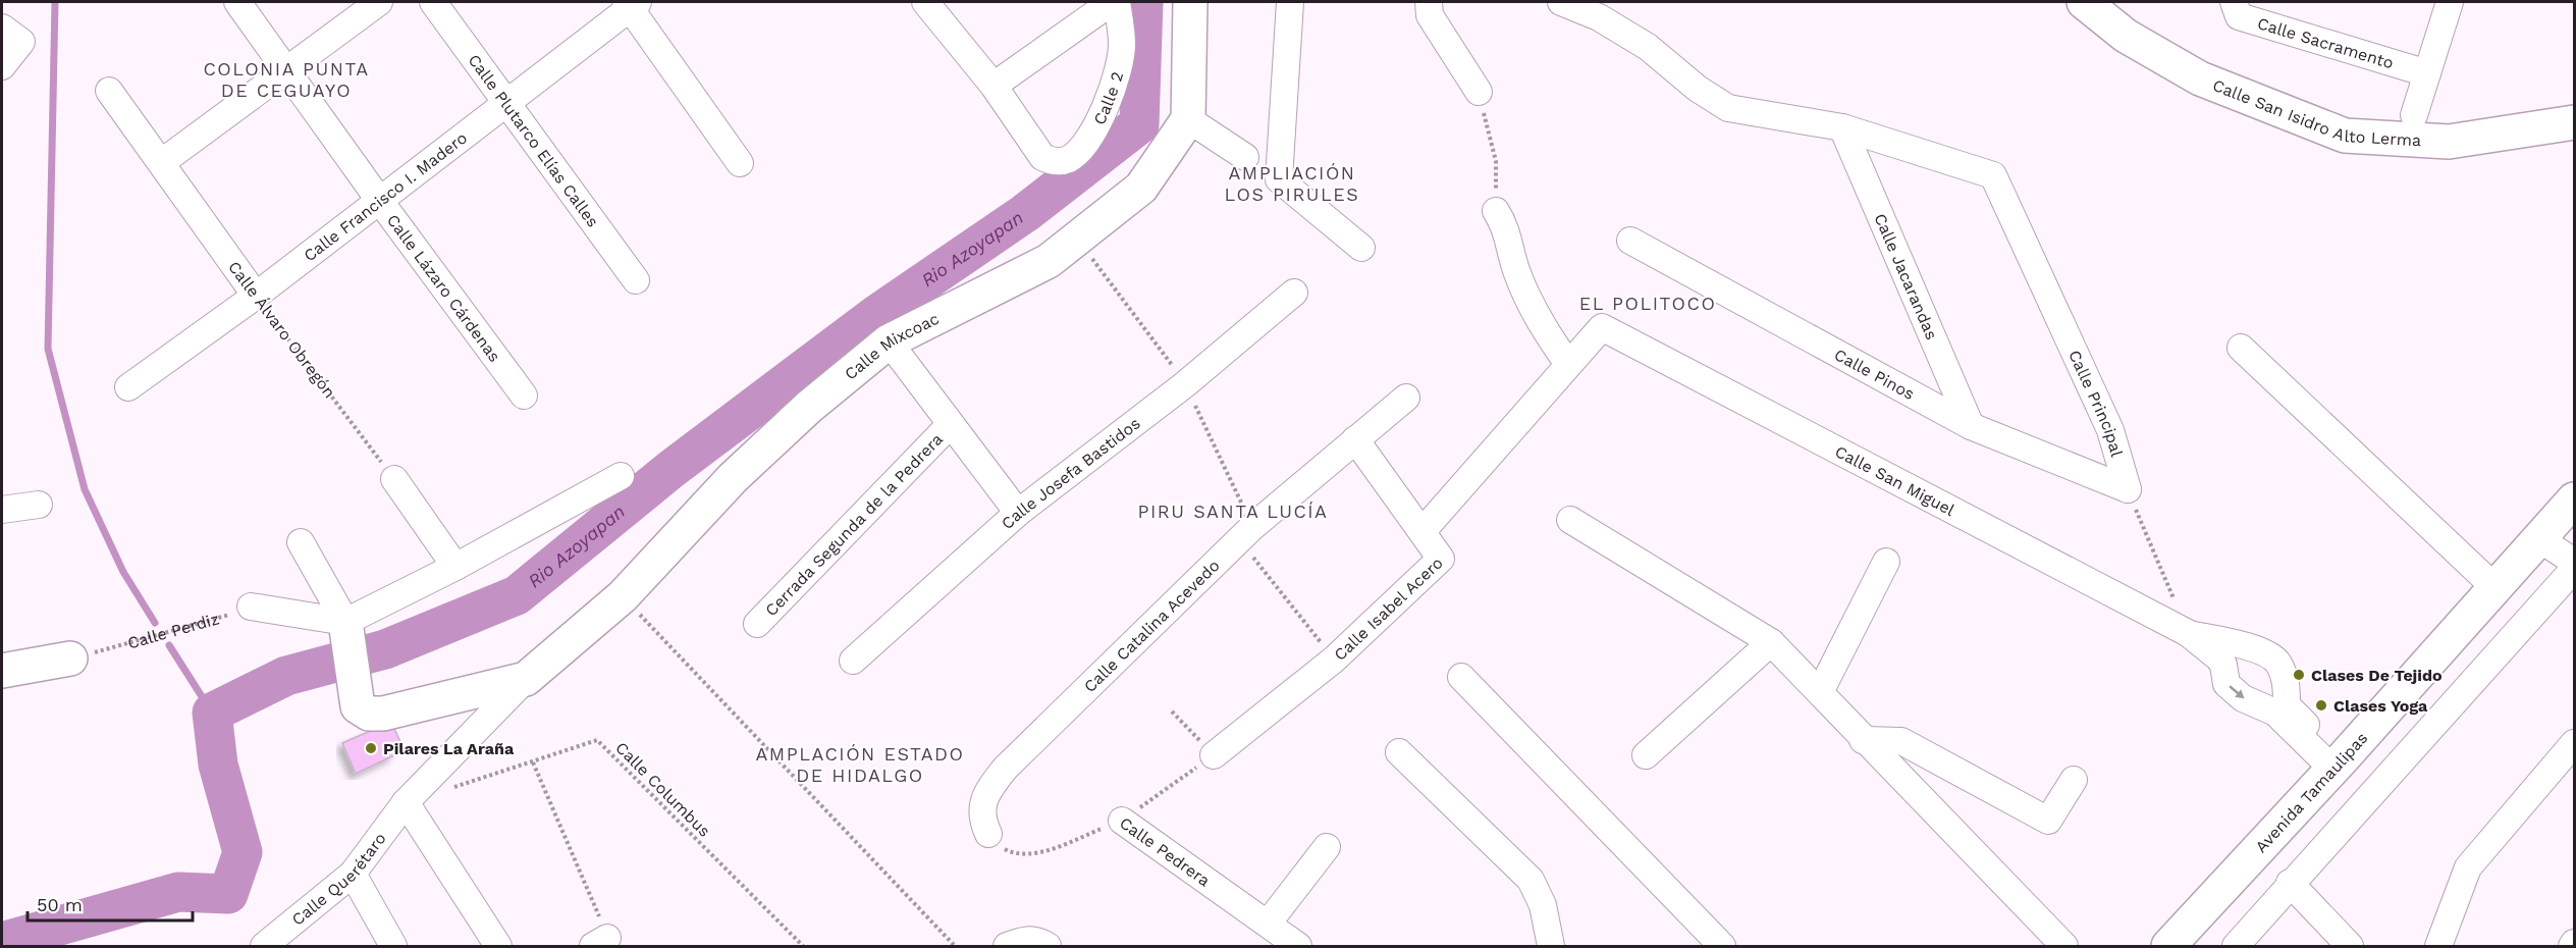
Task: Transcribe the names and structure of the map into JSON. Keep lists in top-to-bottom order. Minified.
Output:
{"streets":{"street":["Calle Sacramento","Calle 2","Calle San Isidro Alto Lerma","Calle Plutarco Elías Calles","Calle Francisco I. Madero","Calle Jacarandas","Calle Lázaro Cárdenas","Calle Álvaro Obregón","Calle Mixcoac","Calle Pinos","Calle Principal","Calle Josefa Bastidos","Calle San Miguel","Cerrada Segunda de la Pedrera","Calle Isabel Acero","Calle Catalina Acevedo","Avenida Tamaulipas","Calle Pedrera","Calle Querétaro"],"path":["Calle Perdiz","Calle Columbus"]},"crossings":[["Calle Plutarco Elías Calles","Calle Francisco I. Madero"],["Calle Francisco I. Madero","Calle Lázaro Cárdenas"],["Calle Francisco I. Madero","Calle Álvaro Obregón"],["Calle Jacarandas","Calle Pinos"],["Calle Jacarandas","Calle Principal"],["Calle Mixcoac","Calle Querétaro"],["Calle Pinos","Calle Principal"],["Calle San Miguel","Calle Isabel Acero"],["Calle San Miguel","Avenida Tamaulipas"],["Calle Catalina Acevedo","Calle Pedrera"]],"districts":["COLONIA PUNTA DE CEGUAYO","AMPLIACIÓN LOS PIRULES","EL POLITOCO","PIRU SANTA LUCÍA","AMPLACIÓN ESTADO DE HIDALGO"],"water":["Rio Azoyapan"],"places":["Clases De Tejido","Clases Yoga","Pilares La Araña"],"scale_bar":"50 m"}
